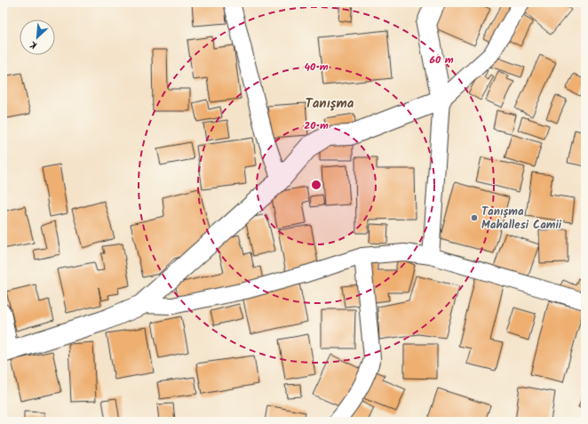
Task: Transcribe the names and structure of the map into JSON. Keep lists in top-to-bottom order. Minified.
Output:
{"districts":["Tanışma"],"places":["Tanışma Mahallesi Camii"],"north":"bottom left","rings":["60 m","40 m","20 m"]}
